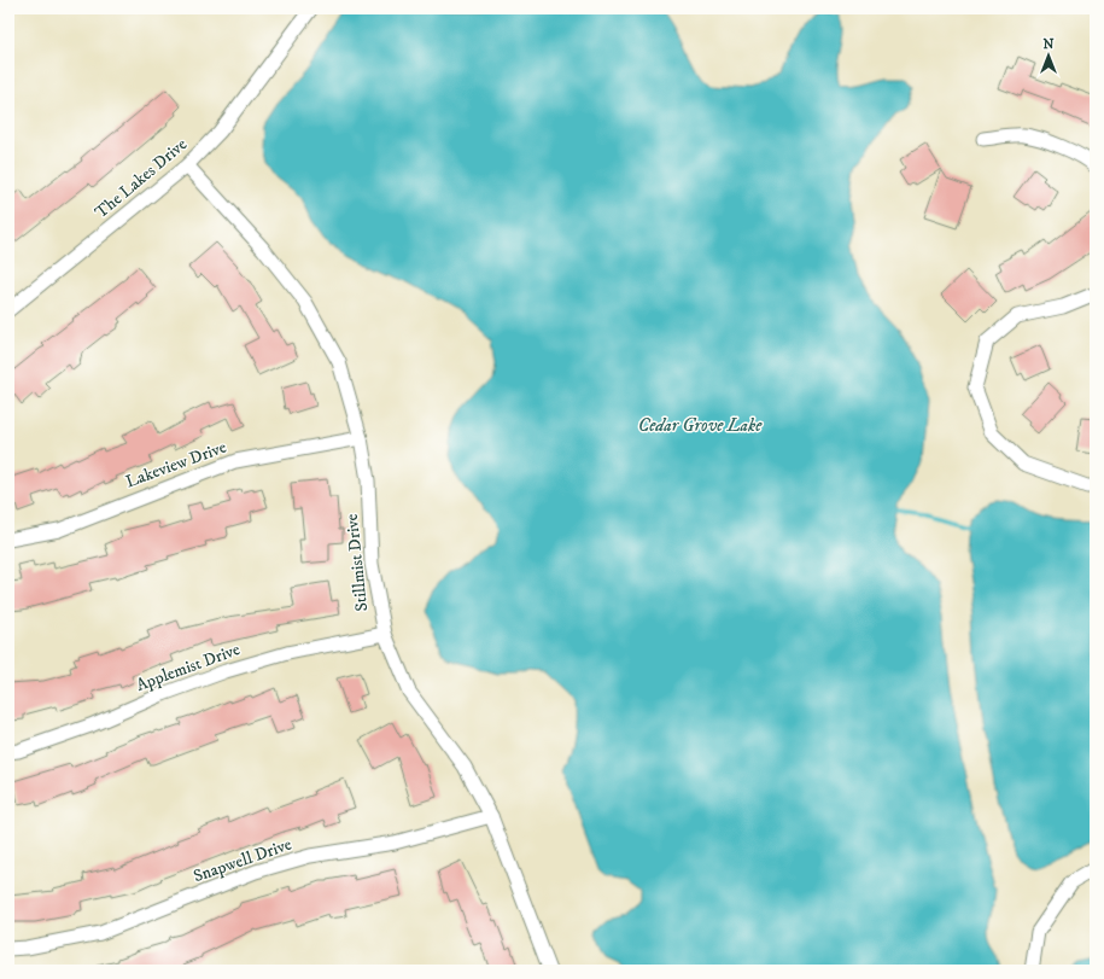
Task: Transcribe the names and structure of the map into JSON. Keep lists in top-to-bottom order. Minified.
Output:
{"streets":{"street":["The Lakes Drive","Lakeview Drive","Stillmist Drive","Applemist Drive","Snapwell Drive"]},"crossings":[["The Lakes Drive","Stillmist Drive"],["Lakeview Drive","Stillmist Drive"],["Stillmist Drive","Applemist Drive"],["Stillmist Drive","Snapwell Drive"]],"water":["Cedar Grove Lake"],"north":"top"}
